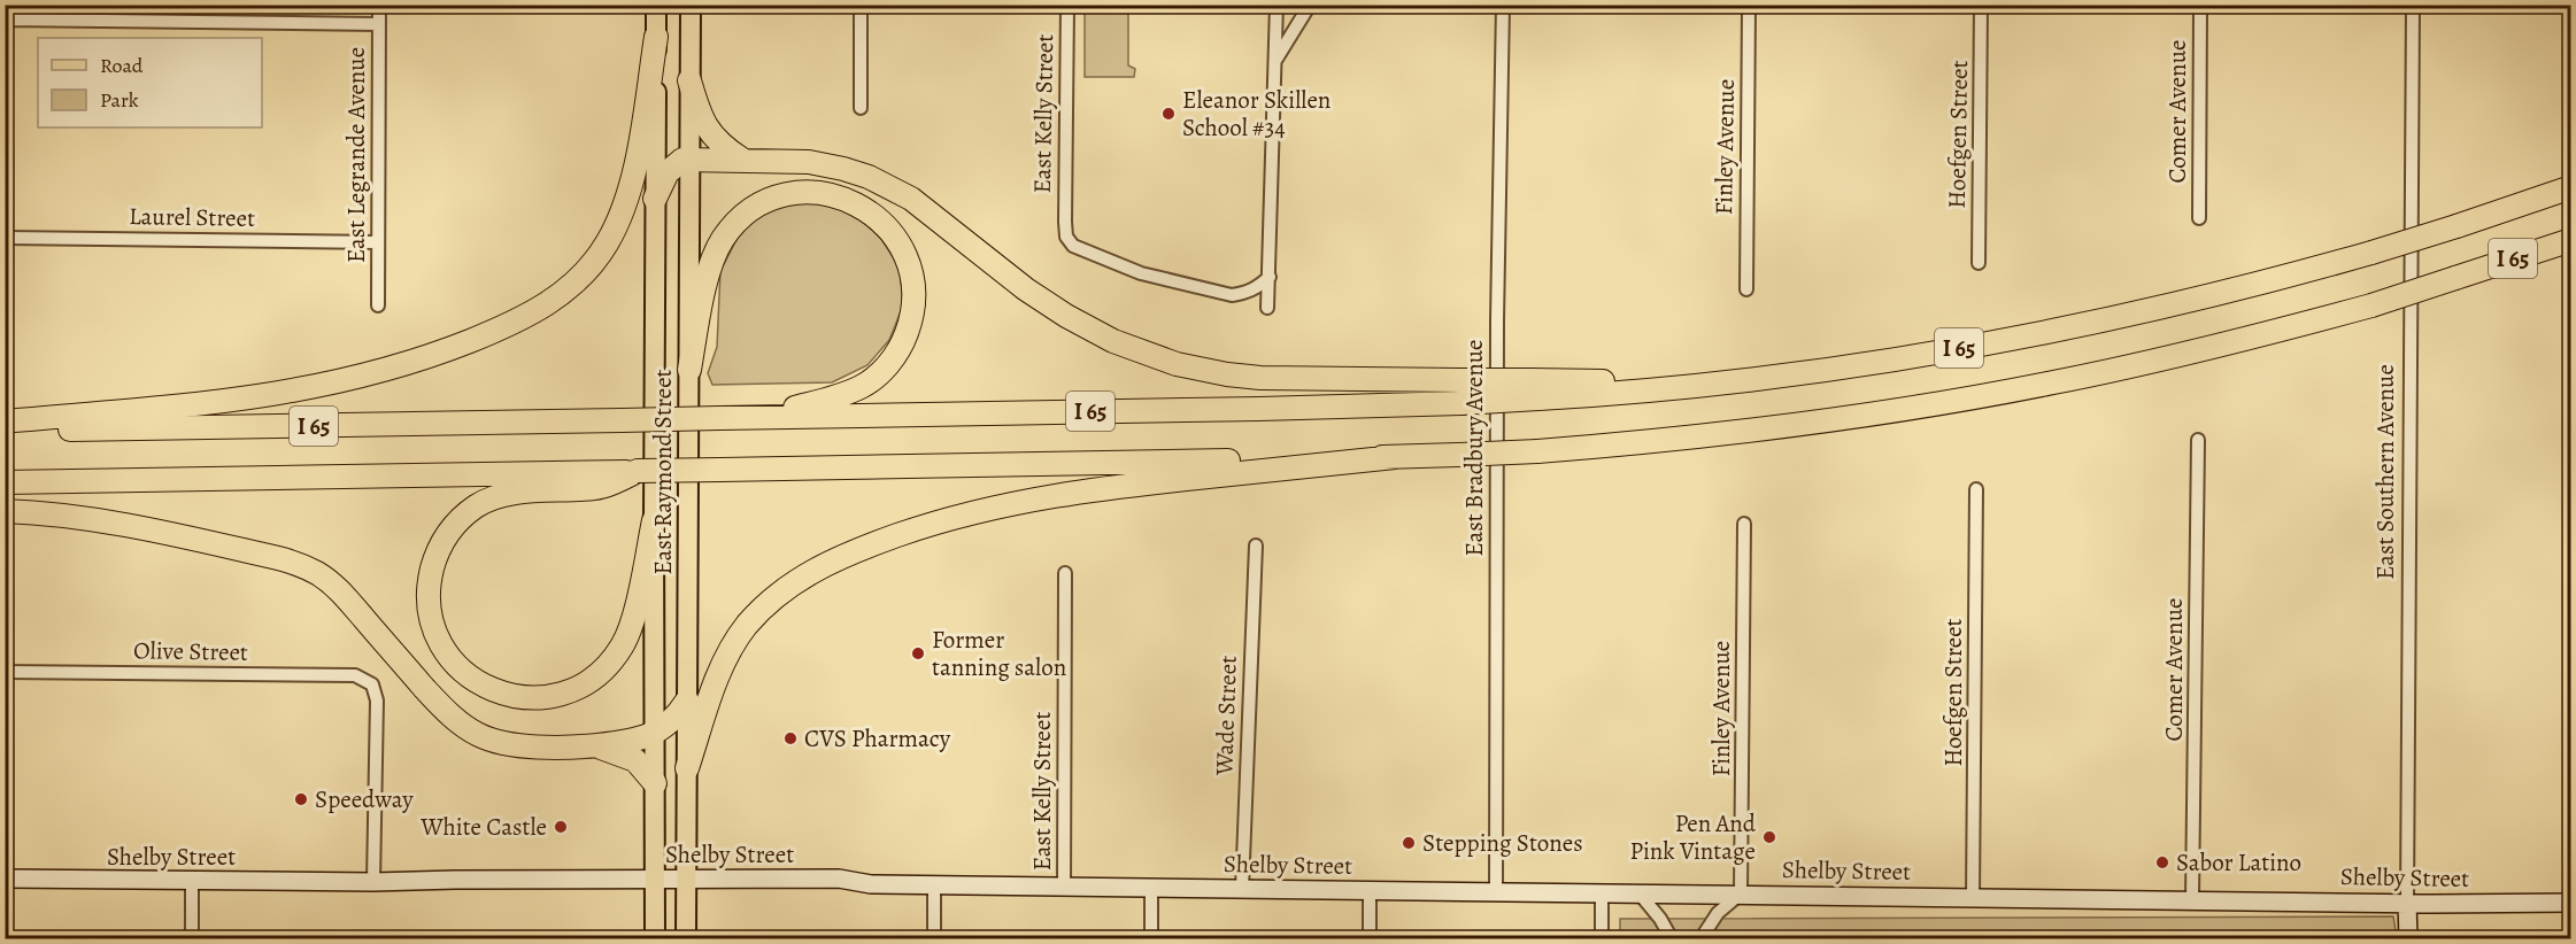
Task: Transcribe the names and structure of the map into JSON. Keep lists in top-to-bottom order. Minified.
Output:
{"streets":{"highway":["I 65"],"main road":["East Raymond Street","East Southern Avenue","Shelby Street"],"street":["Comer Avenue","East Kelly Street","Hoefgen Street","Finley Avenue","East Legrande Avenue","Laurel Street","East Bradbury Avenue","Olive Street","Wade Street"]},"crossings":[["Comer Avenue","Shelby Street"],["East Kelly Street","Shelby Street"],["Hoefgen Street","Shelby Street"],["Finley Avenue","Shelby Street"],["East Legrande Avenue","Laurel Street"],["East Bradbury Avenue","Shelby Street"],["East Raymond Street","Shelby Street"],["East Southern Avenue","Shelby Street"],["Olive Street","Shelby Street"],["Wade Street","Shelby Street"]],"places":["Eleanor Skillen School #34","Former tanning salon","CVS Pharmacy","Speedway","White Castle","Pen And Pink Vintage","Stepping Stones","Sabor Latino"],"legend":["Road","Park"]}
